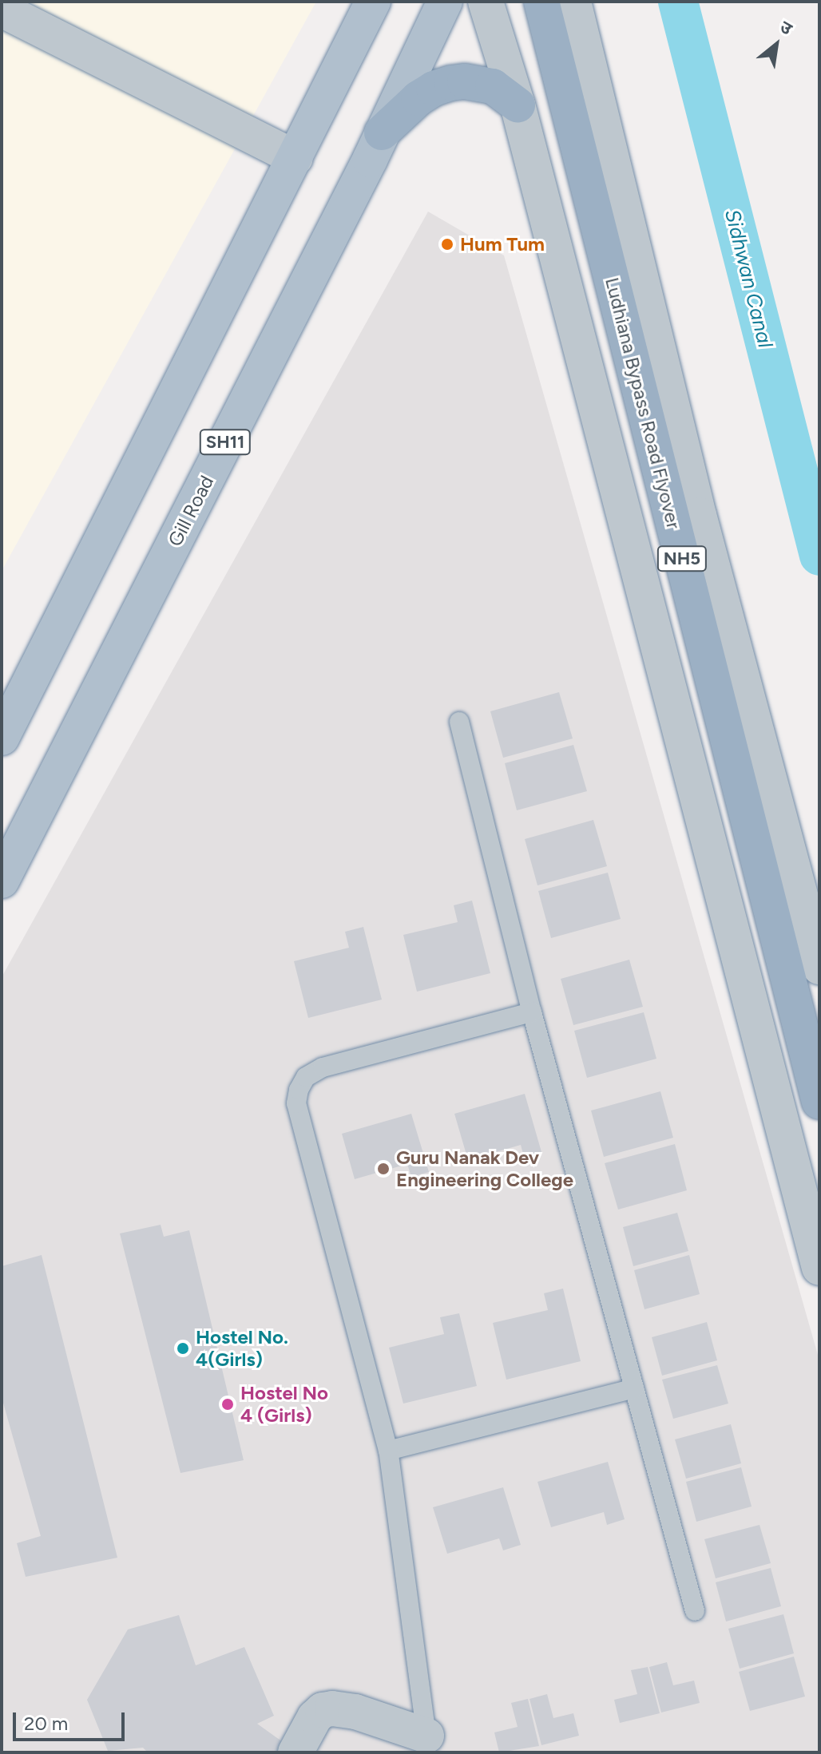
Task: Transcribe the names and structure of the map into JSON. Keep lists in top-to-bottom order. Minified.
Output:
{"streets":{"highway":["Ludhiana Bypass Road Flyover","NH5"],"main road":["SH11","Gill Road"]},"water":["Sidhwan Canal"],"places":["Hum Tum","Guru Nanak Dev Engineering College","Hostel No. 4(Girls)","Hostel No 4 (Girls)"],"scale_bar":"20 m","north":"top right"}
